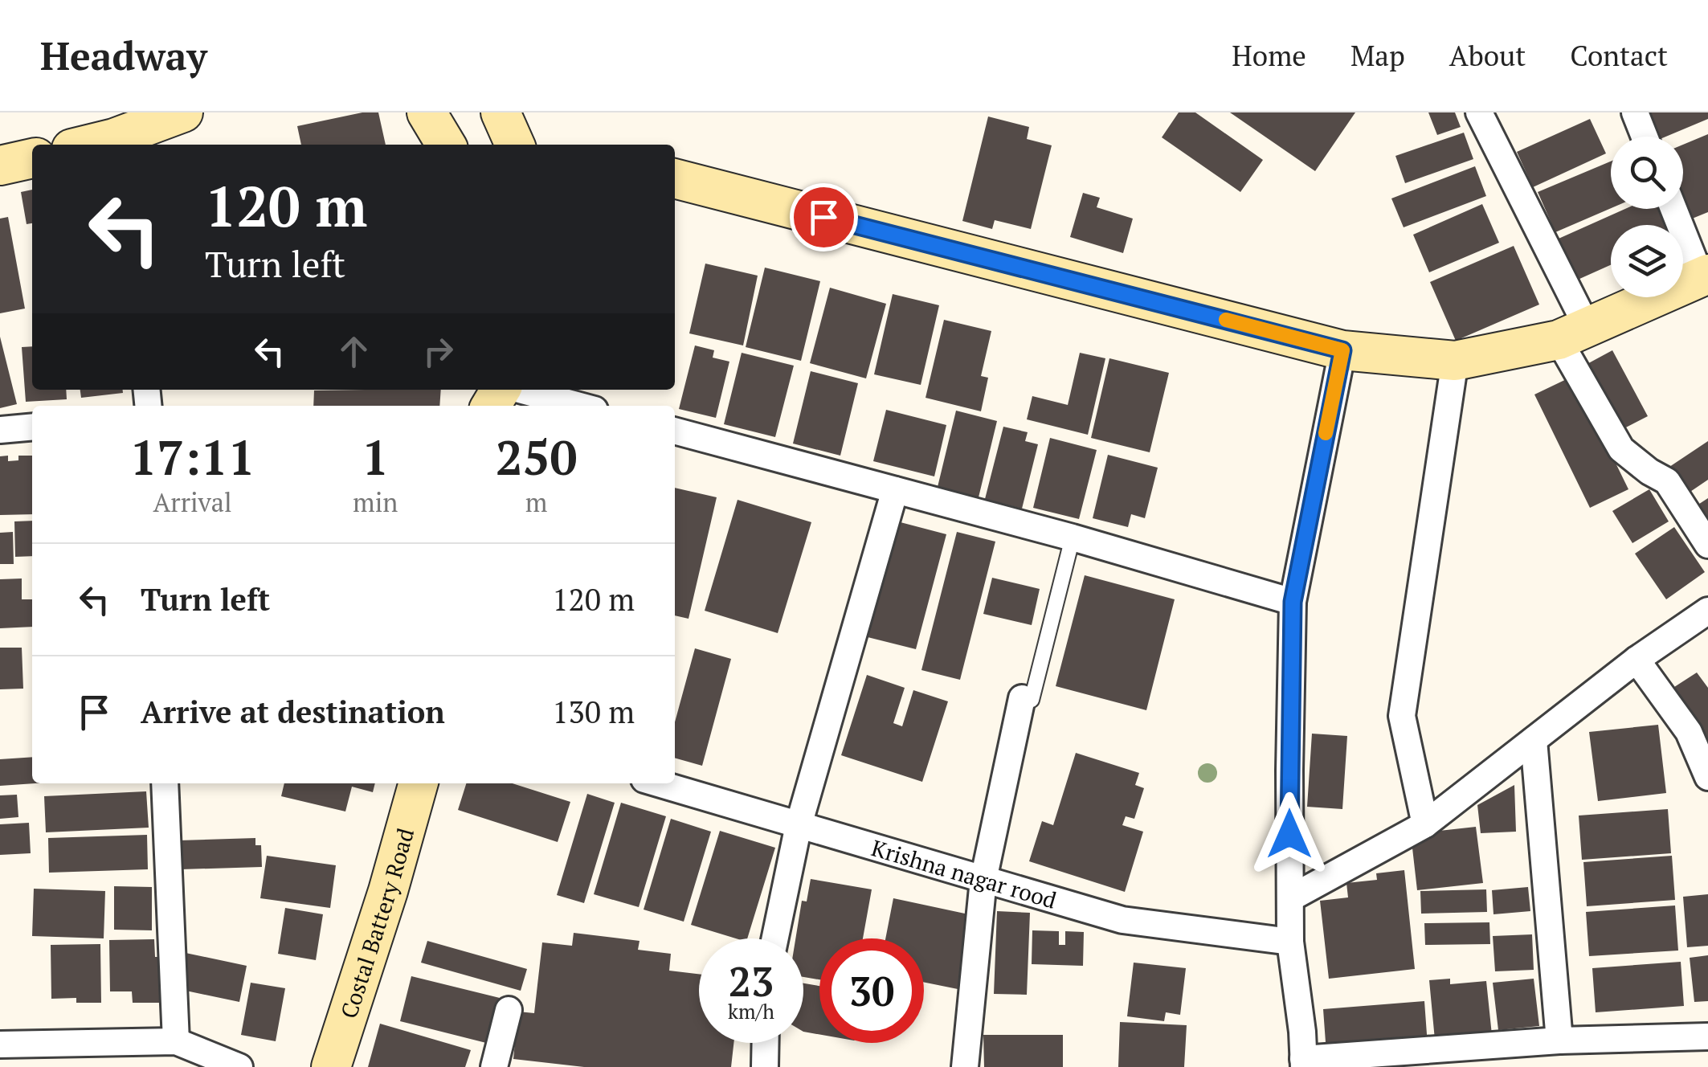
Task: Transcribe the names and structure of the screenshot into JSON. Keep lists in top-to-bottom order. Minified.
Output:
{"streets":{"street":["Krishna nagar rood","Costal Battery Road"]},"page":{"header":"Headway","nav":["Home","Map","About","Contact"],"turn":["120 m","Turn left"],"eta":["17:11","Arrival","1","min","250","m"],"list":[{"name":"Turn left","value":"120 m"},{"name":"Arrive at destination","value":"130 m"}],"speed":"23 km/h","limit":"30"}}
